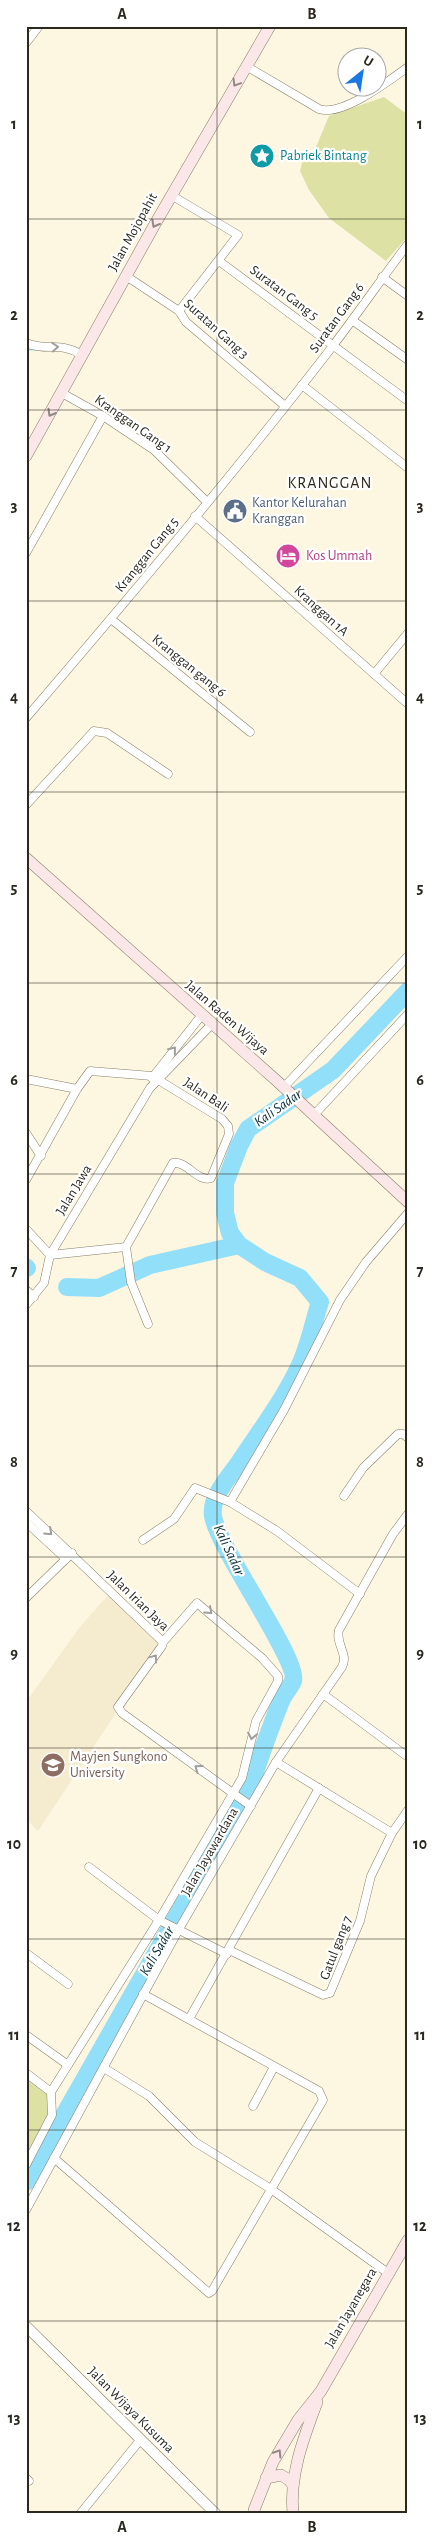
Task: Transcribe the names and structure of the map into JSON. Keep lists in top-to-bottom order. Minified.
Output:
{"streets":{"main road":["Jalan Mojopahit","Jalan Raden Wijaya","Jalan Jayanegara"],"street":["Suratan Gang 5","Suratan Gang 6","Suratan Gang 3","Kranggan Gang 1","Kranggan Gang 5","Kranggan 1A","Kranggan gang 6","Jalan Bali","Jalan Jawa","Jalan Irian Jaya","Jalan Jayawardana","Gatul gang 7","Jalan Wijaya Kusuma"]},"crossings":[["Jalan Mojopahit","Suratan Gang 3"],["Jalan Mojopahit","Kranggan Gang 1"],["Suratan Gang 5","Suratan Gang 6"],["Suratan Gang 6","Suratan Gang 3"],["Suratan Gang 6","Kranggan Gang 5"],["Suratan Gang 3","Kranggan Gang 5"],["Kranggan Gang 1","Kranggan Gang 5"],["Kranggan Gang 5","Kranggan 1A"],["Kranggan Gang 5","Kranggan gang 6"],["Jalan Raden Wijaya","Jalan Jawa"],["Jalan Bali","Jalan Jawa"],["Jalan Irian Jaya","Jalan Jayawardana"]],"one_way":["Jalan Mojopahit"],"districts":["KRANGGAN"],"water":["Kali Sadar"],"places":{"place":["Pabriek Bintang"],"public building":["Kantor Kelurahan Kranggan"],"hotel":["Kos Ummah"],"school or university":["Mayjen Sungkono University"]},"north":"top right","grid":{"columns":["A","B"],"rows":["1","2","3","4","5","6","7","8","9","10","11","12","13"]}}
